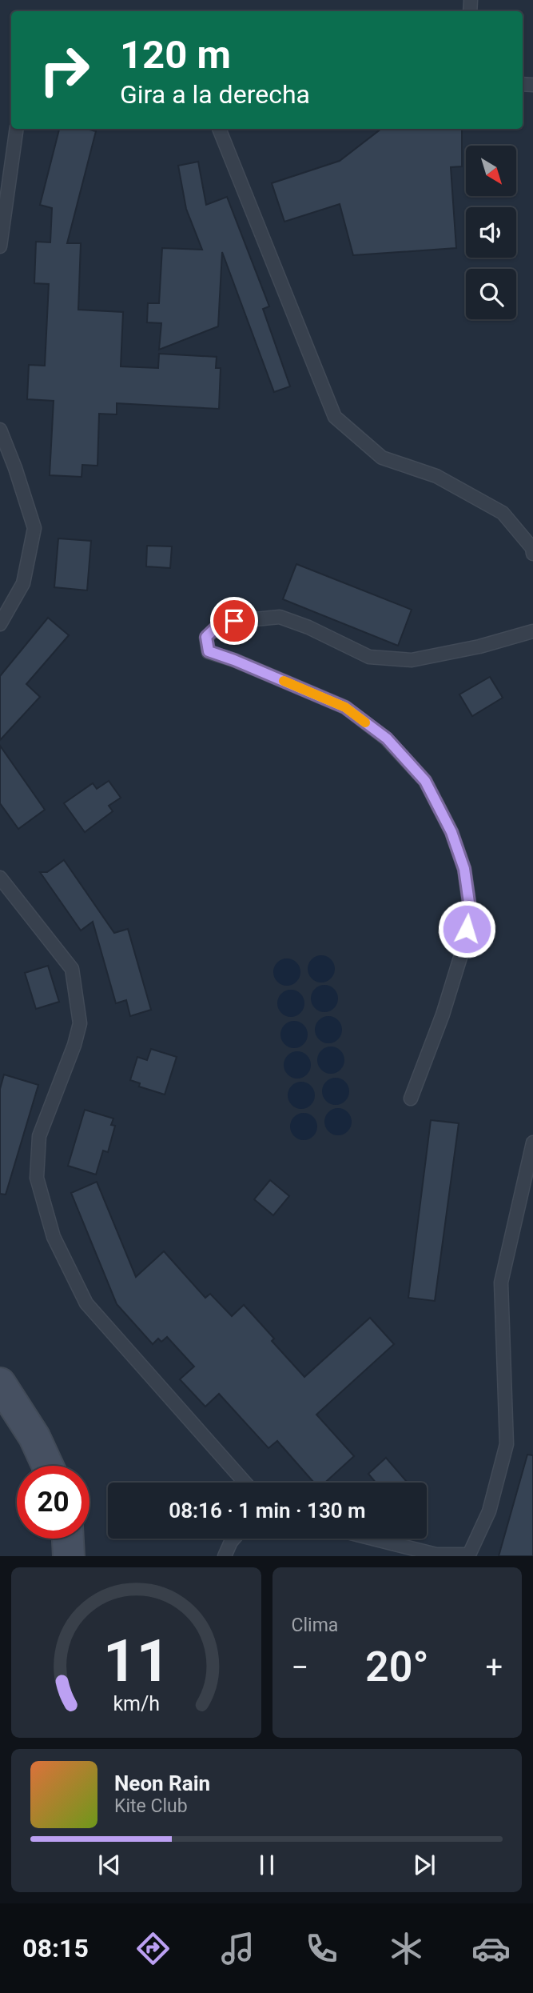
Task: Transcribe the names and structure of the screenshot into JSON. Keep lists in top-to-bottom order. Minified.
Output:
{"north":"bottom right","page":{"turn":["120 m","Gira a la derecha"],"limit":"20","trip":"08:16 · 1 min · 130 m","tile":"Clima","heat":["−","20°","+"],"song":["Neon Rain","Kite Club"],"tabs":"08:15","gauge":["11","km/h"]}}
